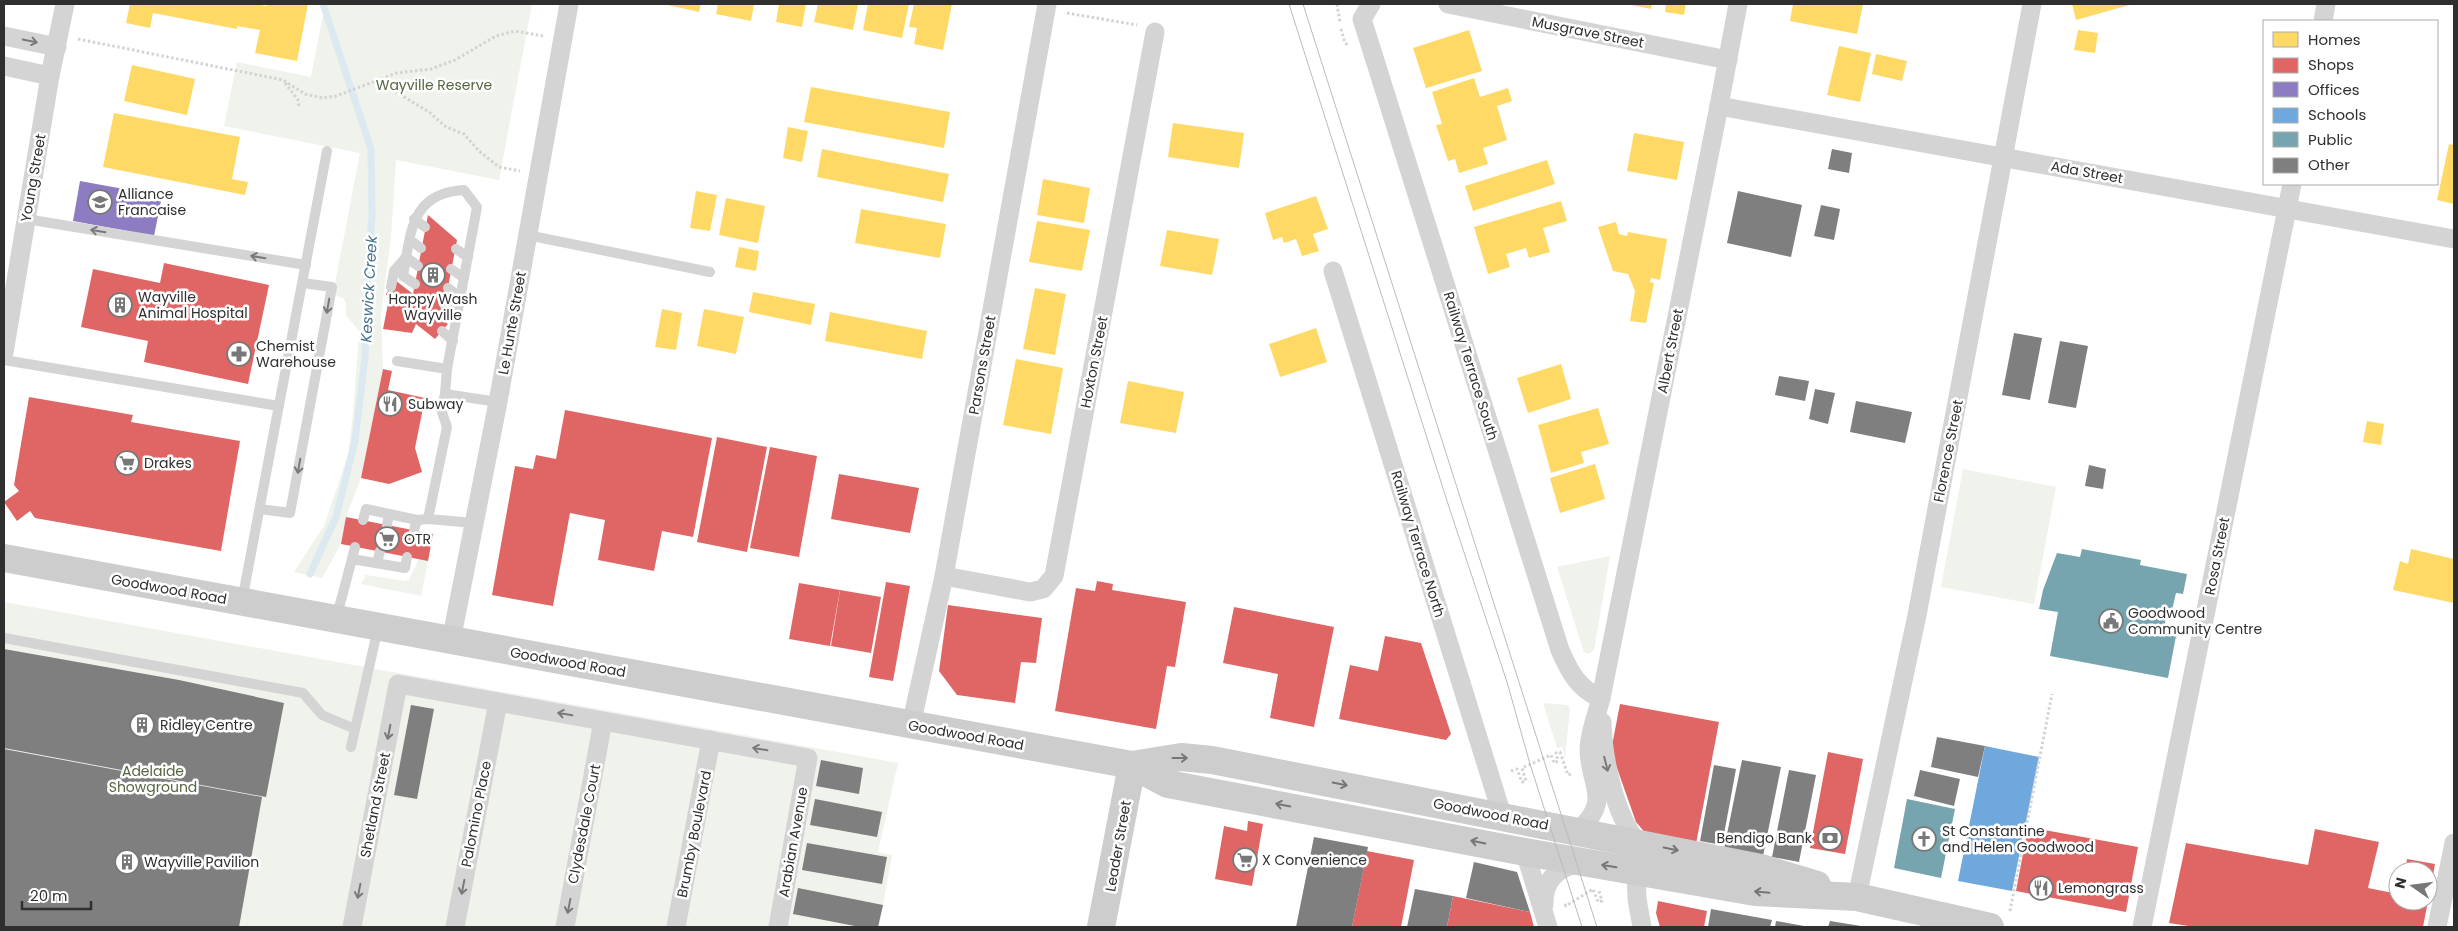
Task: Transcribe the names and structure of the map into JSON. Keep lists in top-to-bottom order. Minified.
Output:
{"streets":{"main road":["Goodwood Road","Leader Street"],"street":["Musgrave Street","Ada Street","Young Street","Le Hunte Street","Albert Street","Hoxton Street","Parsons Street","Railway Terrace South","Florence Street","Railway Terrace North","Rosa Street","Shetland Street","Palomino Place","Clydesdale Court","Brumby Boulevard","Arabian Avenue"]},"crossings":[["Musgrave Street","Albert Street"],["Ada Street","Albert Street"],["Ada Street","Florence Street"],["Ada Street","Rosa Street"],["Le Hunte Street","Goodwood Road"],["Albert Street","Railway Terrace South"],["Albert Street","Goodwood Road"],["Hoxton Street","Parsons Street"],["Parsons Street","Goodwood Road"],["Florence Street","Goodwood Road"],["Railway Terrace North","Goodwood Road"],["Goodwood Road","Leader Street"],["Shetland Street","Palomino Place"],["Brumby Boulevard","Arabian Avenue"]],"one_way":["Palomino Place","Clydesdale Court"],"water":["Keswick Creek"],"parks":["Wayville Reserve","Adelaide Showground"],"places":{"school or university":["Alliance Francaise"],"building":["Happy Wash Wayville","Wayville Animal Hospital","Ridley Centre","Wayville Pavilion"],"pharmacy":["Chemist Warehouse"],"restaurant":["Subway","Lemongrass"],"supermarket":["Drakes","OTR","X Convenience"],"public building":["Goodwood Community Centre"],"bank":["Bendigo Bank"],"church":["St Constantine and Helen Goodwood"]},"legend":["Homes","Shops","Offices","Schools","Public","Other"],"scale_bar":"20 m","north":"left"}
